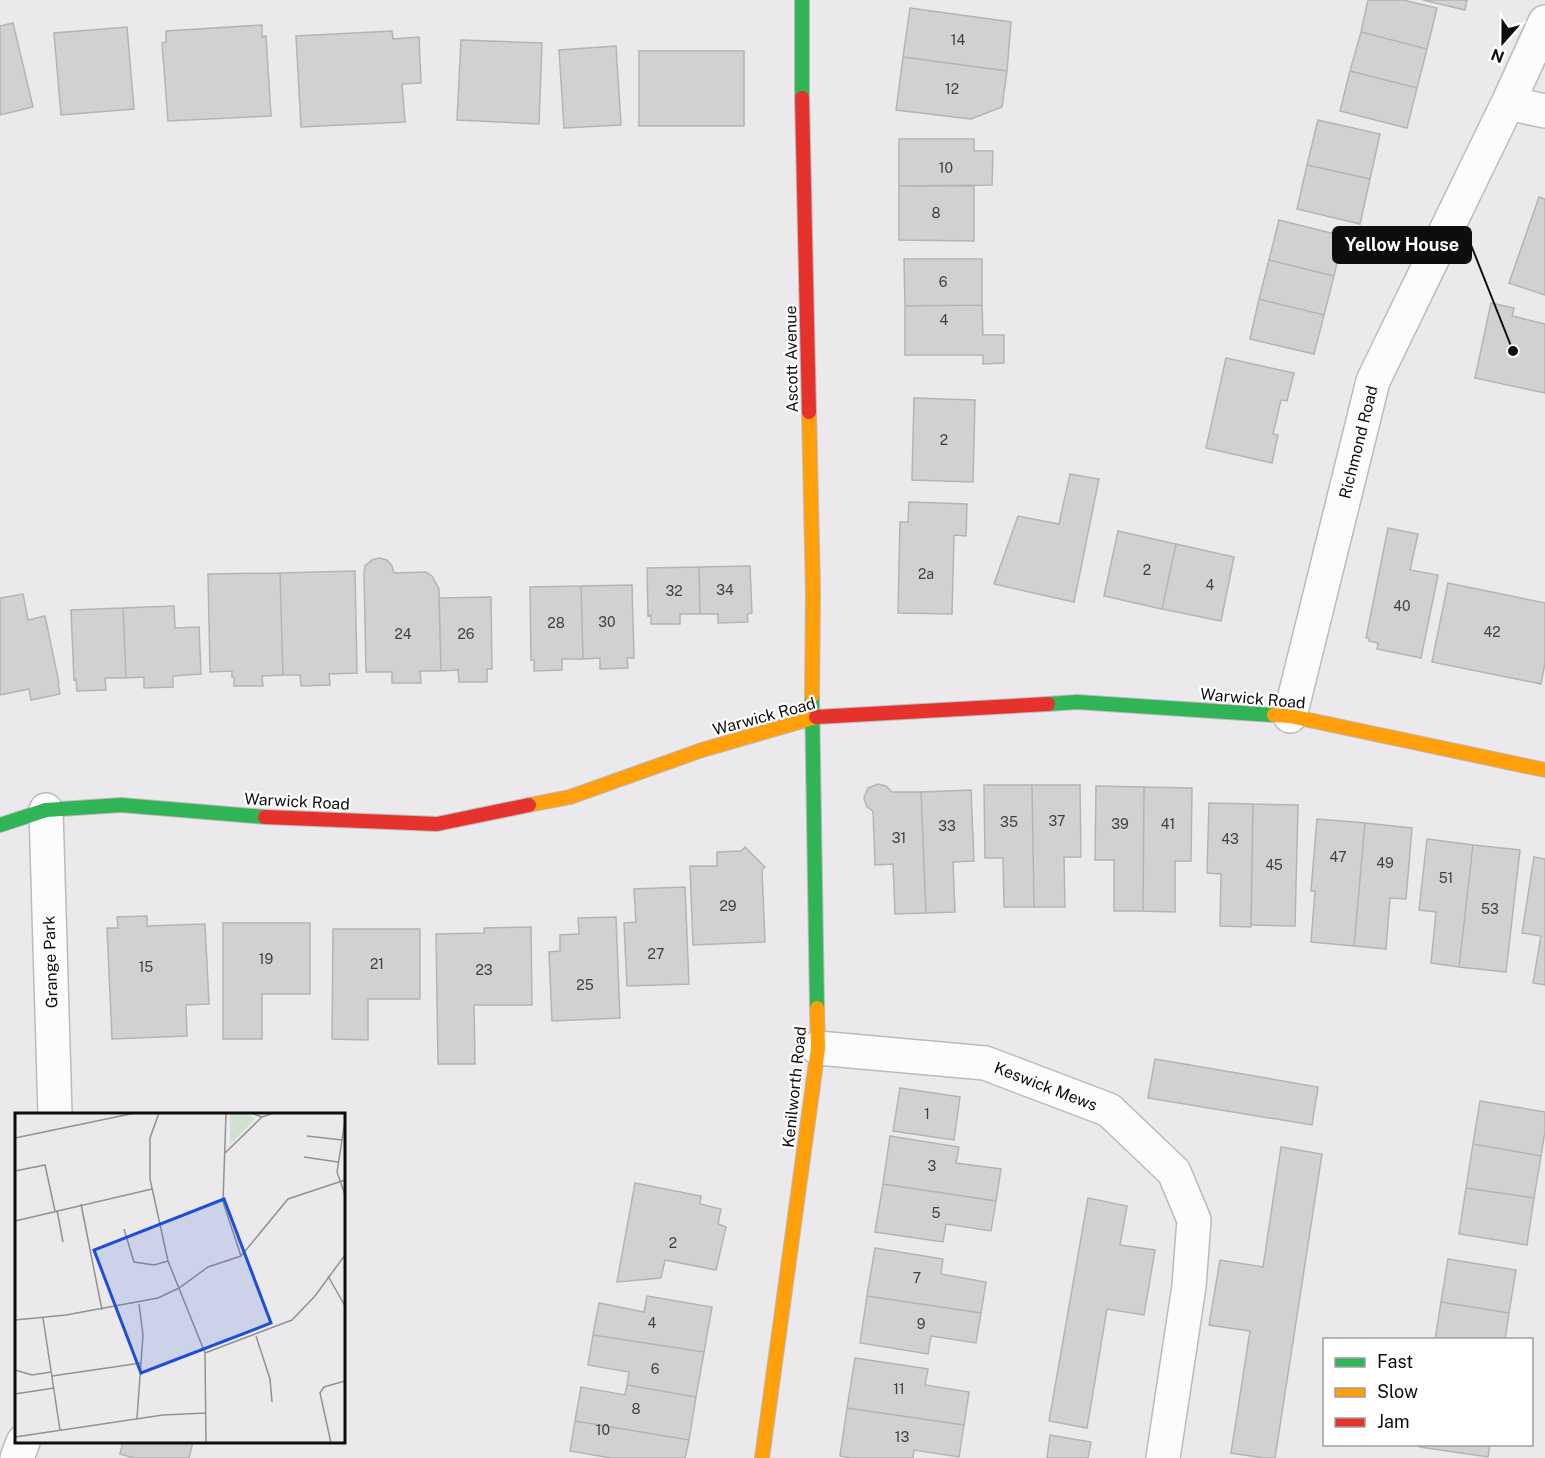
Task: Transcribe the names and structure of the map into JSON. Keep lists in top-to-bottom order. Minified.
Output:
{"streets":{"street":["Ascott Avenue","Richmond Road","Warwick Road","Grange Park","Keswick Mews","Kenilworth Road"]},"crossings":[["Ascott Avenue","Warwick Road"],["Ascott Avenue","Kenilworth Road"],["Richmond Road","Warwick Road"],["Warwick Road","Grange Park"],["Warwick Road","Kenilworth Road"],["Keswick Mews","Kenilworth Road"]],"places":["Yellow House"],"house_numbers":["14","12","10","8","6","4","2","2","2a","4","34","32","40","30","28","42","24","26","37","35","39","41","33","31","43","47","49","45","51","29","53","27","19","21","15","23","25","1","3","5","2","7","4","9","6","11","8","10","13"],"legend":["Fast","Slow","Jam"],"north":"bottom"}
